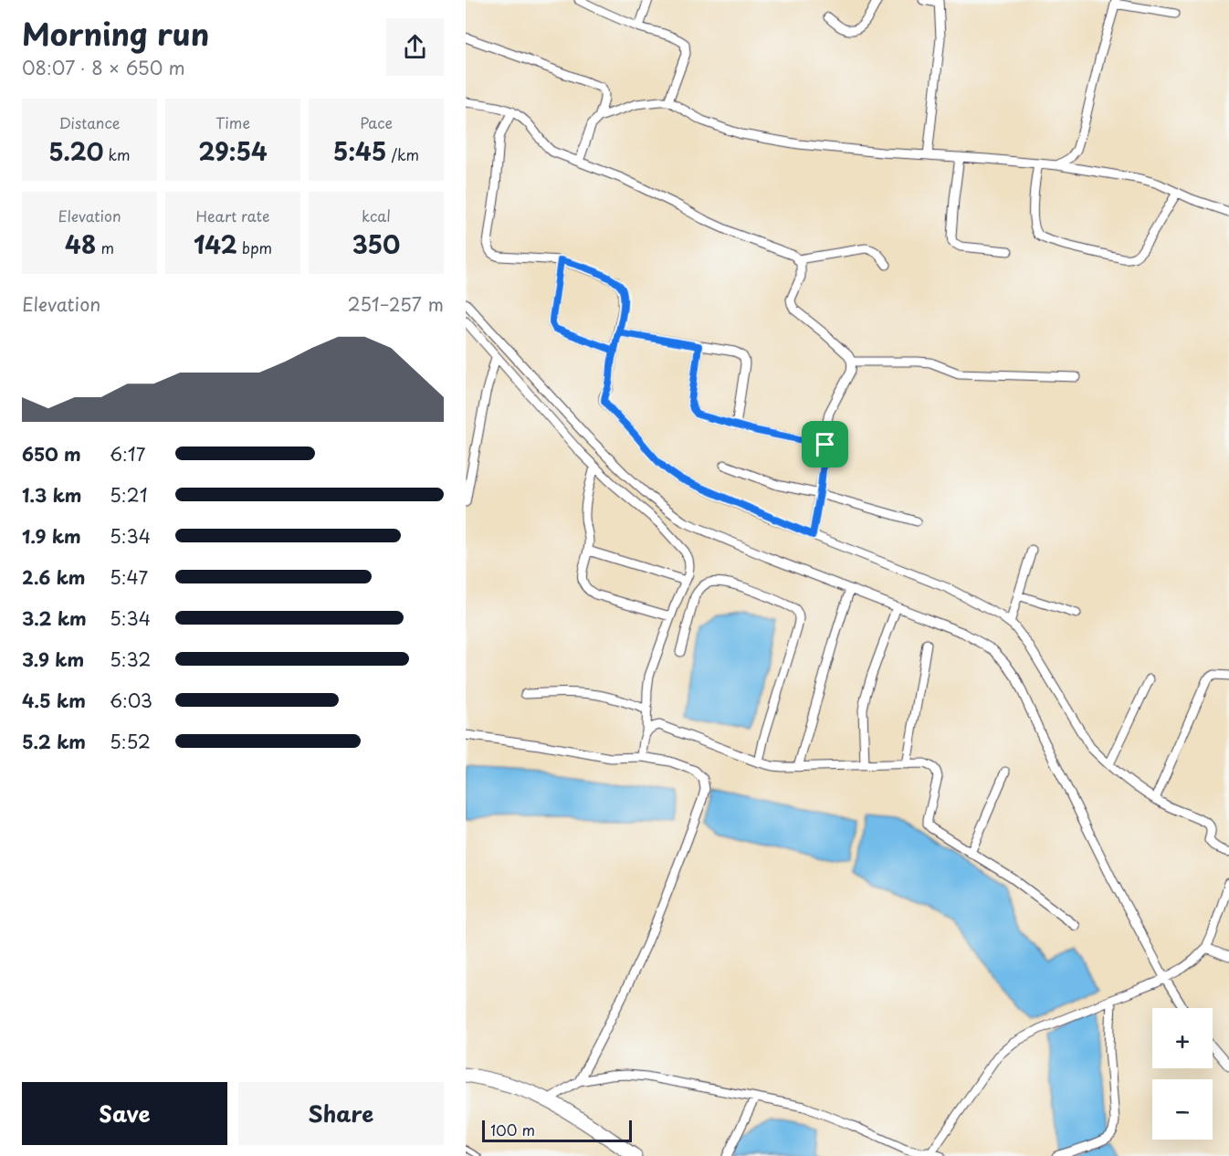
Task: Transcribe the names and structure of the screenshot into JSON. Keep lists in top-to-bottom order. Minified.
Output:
{"scale_bar":"100 m","page":{"heading":["Morning run","08:07 · 8 × 650 m"],"stats":[["Distance","5.20 km"],["Time","29:54"],["Pace","5:45 /km"],["Elevation","48 m"],["Heart rate","142 bpm"],["kcal","350"]],"chart":["Elevation","251–257 m"],"list":[{"name":"650 m","note":"6:17"},{"name":"1.3 km","note":"5:21"},{"name":"1.9 km","note":"5:34"},{"name":"2.6 km","note":"5:47"},{"name":"3.2 km","note":"5:34"},{"name":"3.9 km","note":"5:32"},{"name":"4.5 km","note":"6:03"},{"name":"5.2 km","note":"5:52"}],"map_buttons":["+","−"],"buttons":["Save","Share"],"scale":"100 m"}}
